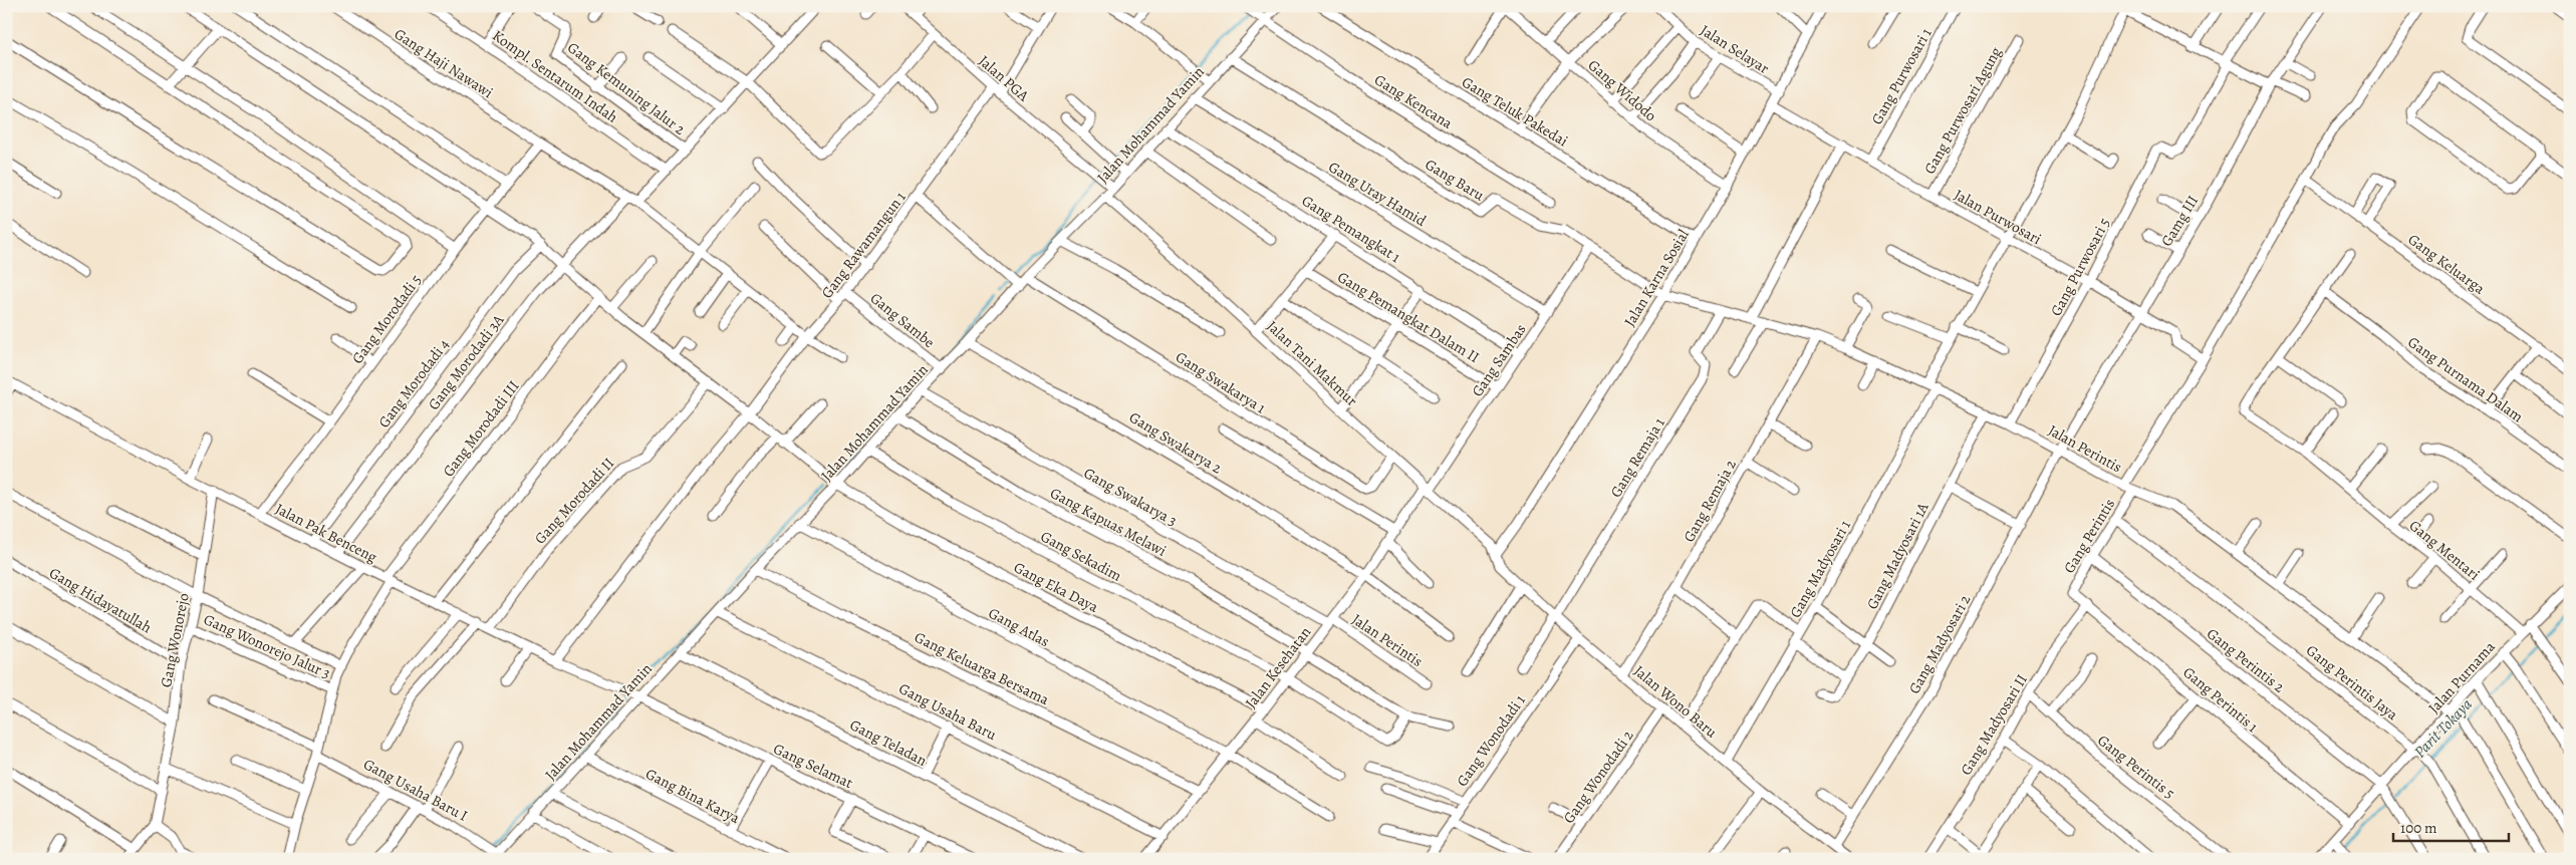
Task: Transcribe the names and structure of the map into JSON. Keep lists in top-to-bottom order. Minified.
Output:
{"streets":{"street":["Jalan Selayar","Gang Haji Nawawi","Kompl. Sentarum Indah","Gang Purwosari 1","Jalan PGA","Gang Kemuning Jalur 2","Gang Widodo","Gang Kencana","Gang Purwosari Agung","Gang Teluk Pakedai","Jalan Mohammad Yamin","Gang Baru","Gang Uray Hamid","Jalan Purwosari","Gamg III","Gang Pemangkat 1","Gang Rawamangun 1","Gang Keluarga","Gang Purwosari 5","Jalan Karna Sosial","Gang Pemangkat Dalam II","Gang Morodadi 5","Gang Sambe","Gang Sambas","Gang Morodadi 3A","Jalan Tani Makmur","Gang Purnama Dalam","Gang Swakarya 1","Gang Morodadi 4","Gang Morodadi III","Gang Swakarya 2","Jalan Perintis","Gang Remaja 1","Gang Swakarya 3","Gang Morodadi II","Gang Remaja 2","Gang Kapuas Melawi","Jalan Pak Benceng","Gang Perintis","Gang Mentari","Gang Sekadim","Gang Madyosari 1A","Gang Madyosari 1","Gang Eka Daya","Gang Hidayatullah","Gang Atlas","Gang Wonorejo","Gang Madyosari 2","Gang Wonorejo Jalur 3","Gang Perintis 2","Jalan Kesehatan","Gang Keluarga Bersama","Jalan Purnama","Gang Perintis Jaya","Gang Perintis 1","Jalan Wono Baru","Gang Usaha Baru","Gang Madyosari II","Gang Wonodadi 1","Gang Teladan","Gang Selamat","Gang Perintis 5","Gang Wonodadi 2","Gang Usaha Baru I","Gang Bina Karya"]},"crossings":[["Jalan Selayar","Jalan Karna Sosial"],["Gang Haji Nawawi","Gang Rawamangun 1"],["Gang Haji Nawawi","Gang Morodadi 5"],["Gang Haji Nawawi","Gang Morodadi 3A"],["Gang Purwosari 1","Jalan Purwosari"],["Jalan PGA","Jalan Mohammad Yamin"],["Jalan PGA","Gang Rawamangun 1"],["Gang Widodo","Jalan Karna Sosial"],["Gang Kencana","Jalan Mohammad Yamin"],["Gang Purwosari Agung","Jalan Purwosari"],["Gang Teluk Pakedai","Jalan Karna Sosial"],["Jalan Mohammad Yamin","Gang Baru"],["Jalan Mohammad Yamin","Gang Uray Hamid"],["Jalan Mohammad Yamin","Gang Pemangkat 1"],["Jalan Mohammad Yamin","Gang Sambe"],["Jalan Mohammad Yamin","Jalan Tani Makmur"],["Jalan Mohammad Yamin","Gang Swakarya 1"],["Jalan Mohammad Yamin","Gang Swakarya 2"],["Jalan Mohammad Yamin","Gang Swakarya 3"],["Jalan Mohammad Yamin","Gang Kapuas Melawi"],["Jalan Mohammad Yamin","Jalan Pak Benceng"],["Jalan Mohammad Yamin","Gang Sekadim"],["Jalan Mohammad Yamin","Gang Eka Daya"],["Jalan Mohammad Yamin","Gang Atlas"],["Jalan Mohammad Yamin","Gang Keluarga Bersama"],["Jalan Mohammad Yamin","Gang Usaha Baru"],["Jalan Mohammad Yamin","Gang Teladan"],["Jalan Mohammad Yamin","Gang Selamat"],["Jalan Mohammad Yamin","Gang Usaha Baru I"],["Jalan Mohammad Yamin","Gang Bina Karya"],["Gang Baru","Jalan Karna Sosial"],["Gang Baru","Gang Sambas"],["Gang Baru","Jalan Perintis"],["Gang Uray Hamid","Gang Sambas"],["Jalan Purwosari","Gamg III"],["Jalan Purwosari","Gang Purwosari 5"],["Jalan Purwosari","Jalan Karna Sosial"],["Jalan Purwosari","Gang Madyosari 1"],["Gamg III","Jalan Perintis"],["Gamg III","Gang Madyosari 2"],["Gang Pemangkat 1","Gang Sambas"],["Gang Rawamangun 1","Gang Sambe"],["Gang Rawamangun 1","Jalan Pak Benceng"],["Gang Rawamangun 1","Gang Eka Daya"],["Gang Purwosari 5","Jalan Perintis"],["Jalan Karna Sosial","Jalan Tani Makmur"],["Jalan Karna Sosial","Jalan Perintis"],["Jalan Karna Sosial","Jalan Wono Baru"],["Gang Pemangkat Dalam II","Gang Sambas"],["Gang Morodadi 5","Jalan Pak Benceng"],["Gang Morodadi 5","Gang Eka Daya"],["Gang Sambas","Jalan Tani Makmur"],["Gang Sambas","Jalan Kesehatan"],["Gang Morodadi 3A","Jalan Pak Benceng"],["Gang Morodadi 3A","Gang Eka Daya"],["Jalan Tani Makmur","Gang Swakarya 1"],["Jalan Tani Makmur","Jalan Kesehatan"],["Jalan Tani Makmur","Jalan Wono Baru"],["Gang Morodadi 4","Jalan Pak Benceng"],["Gang Morodadi 4","Gang Eka Daya"],["Gang Morodadi III","Jalan Pak Benceng"],["Gang Morodadi III","Gang Eka Daya"],["Gang Morodadi III","Gang Wonorejo Jalur 3"],["Gang Morodadi III","Gang Usaha Baru I"],["Gang Swakarya 2","Jalan Kesehatan"],["Jalan Perintis","Gang Remaja 1"],["Jalan Perintis","Gang Swakarya 3"],["Jalan Perintis","Gang Remaja 2"],["Jalan Perintis","Gang Perintis"],["Jalan Perintis","Gang Madyosari 1A"],["Jalan Perintis","Gang Madyosari 1"],["Jalan Perintis","Gang Madyosari 2"],["Jalan Perintis","Jalan Kesehatan"],["Jalan Perintis","Jalan Purnama"],["Gang Remaja 1","Jalan Wono Baru"],["Gang Swakarya 3","Jalan Kesehatan"],["Gang Morodadi II","Jalan Pak Benceng"],["Gang Morodadi II","Gang Eka Daya"],["Gang Remaja 2","Jalan Wono Baru"],["Gang Kapuas Melawi","Gang Sekadim"],["Gang Kapuas Melawi","Jalan Kesehatan"],["Jalan Pak Benceng","Gang Wonorejo"],["Jalan Pak Benceng","Gang Selamat"],["Gang Perintis","Gang Perintis 2"],["Gang Perintis","Gang Perintis Jaya"],["Gang Perintis","Gang Perintis 1"],["Gang Mentari","Jalan Purnama"],["Gang Sekadim","Jalan Kesehatan"],["Gang Madyosari 1","Jalan Wono Baru"],["Gang Eka Daya","Jalan Kesehatan"],["Gang Hidayatullah","Gang Wonorejo"],["Gang Atlas","Jalan Kesehatan"],["Gang Wonorejo","Gang Wonorejo Jalur 3"],["Gang Madyosari 2","Jalan Wono Baru"],["Gang Perintis 2","Jalan Purnama"],["Jalan Kesehatan","Gang Keluarga Bersama"],["Jalan Kesehatan","Gang Usaha Baru"],["Jalan Purnama","Gang Perintis Jaya"],["Jalan Purnama","Gang Perintis 1"],["Gang Perintis 1","Gang Madyosari II"],["Jalan Wono Baru","Gang Wonodadi 1"],["Jalan Wono Baru","Gang Wonodadi 2"],["Gang Madyosari II","Gang Perintis 5"]],"water":["Parit Tokaya"],"scale_bar":"100 m"}
